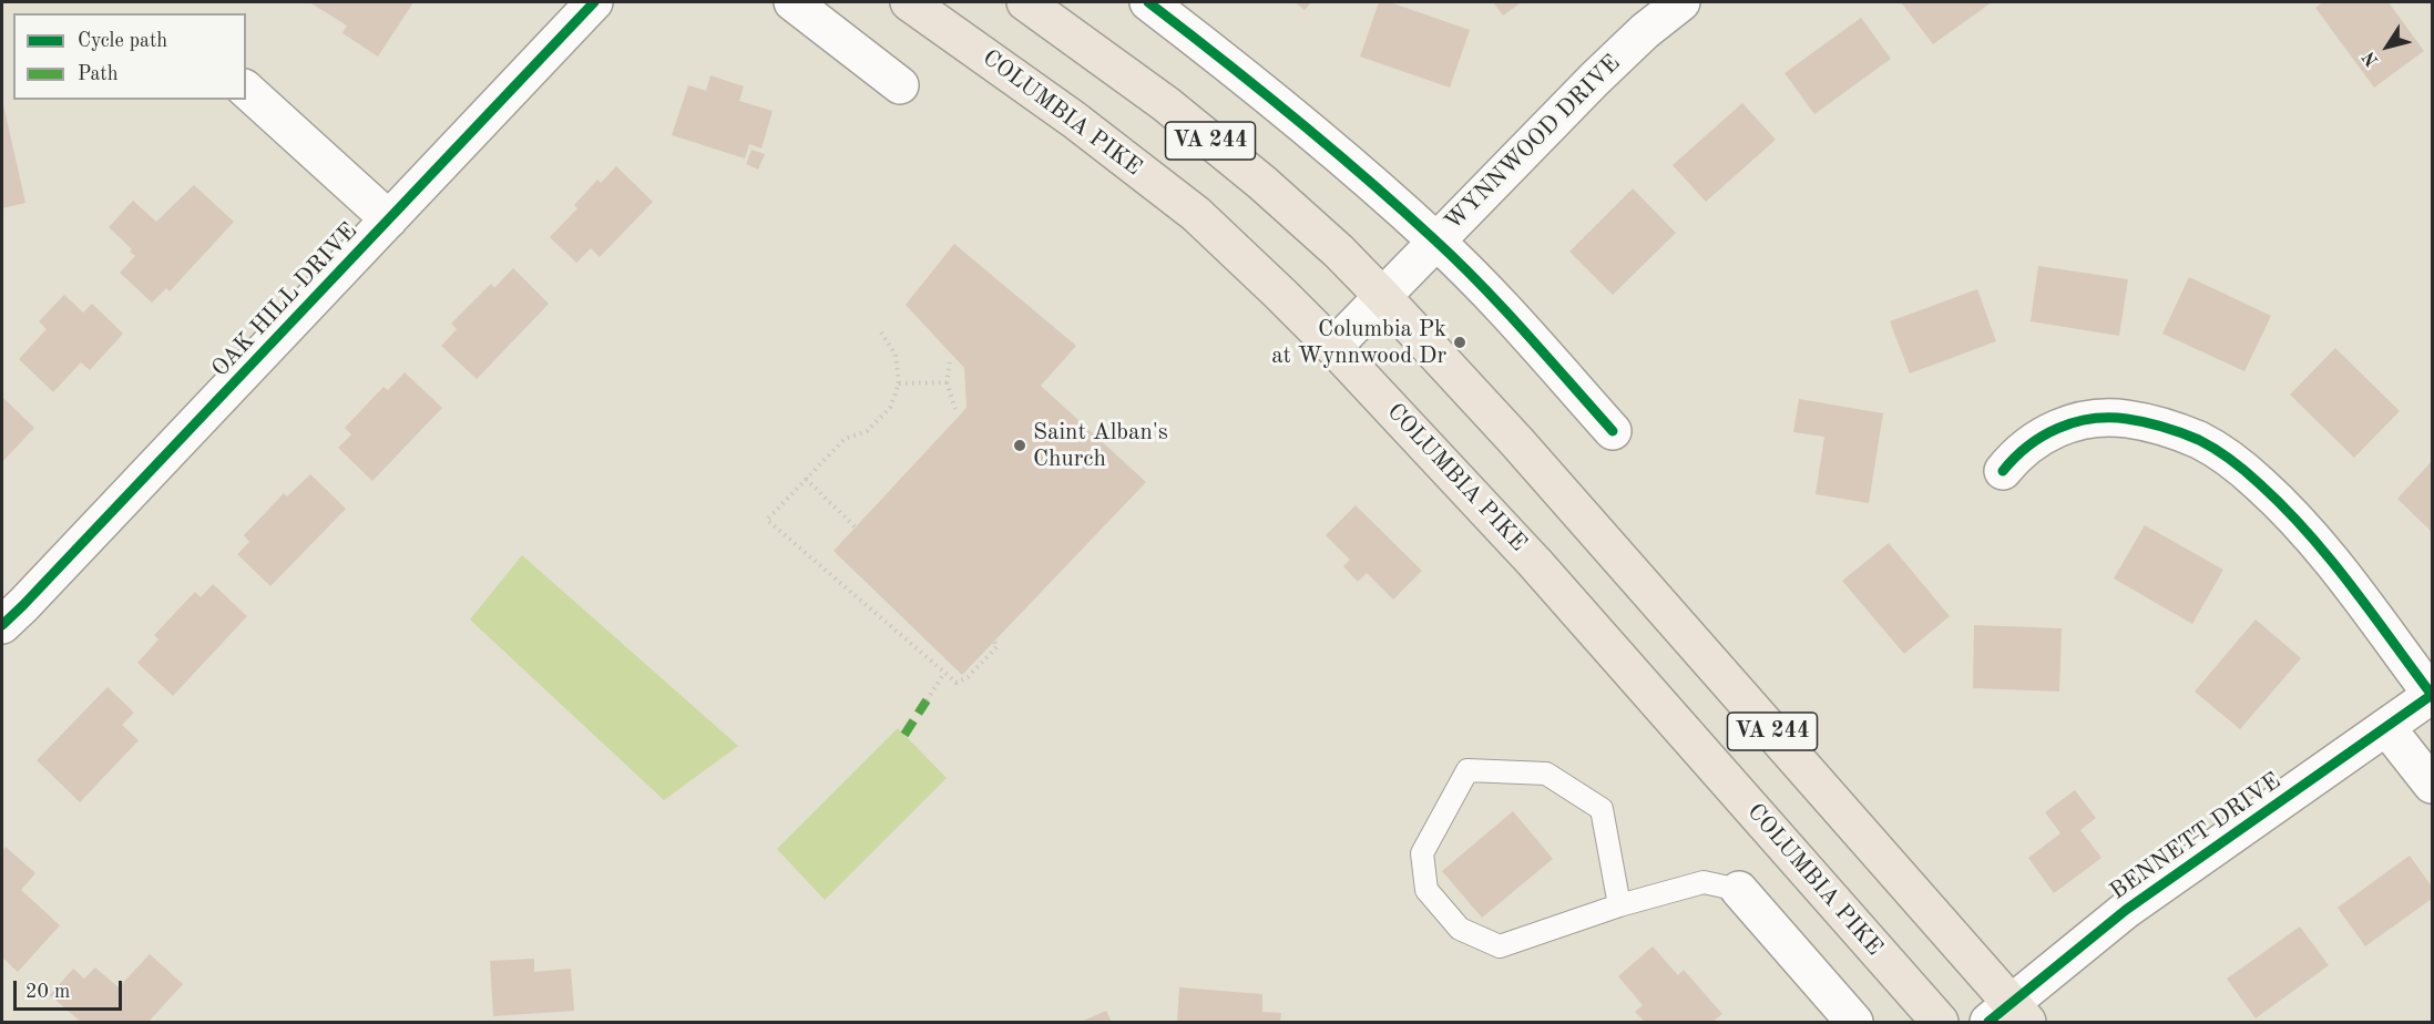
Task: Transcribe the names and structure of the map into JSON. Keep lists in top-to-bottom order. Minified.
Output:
{"streets":{"main road":["COLUMBIA PIKE","VA 244"],"street":["WYNNWOOD DRIVE","OAK HILL DRIVE","BENNETT DRIVE"]},"crossings":[["COLUMBIA PIKE","WYNNWOOD DRIVE"],["VA 244","WYNNWOOD DRIVE"],["VA 244","BENNETT DRIVE"]],"places":["Columbia Pk at Wynnwood Dr","Saint Alban's Church"],"legend":["Cycle path","Path"],"scale_bar":"20 m","north":"bottom left"}
